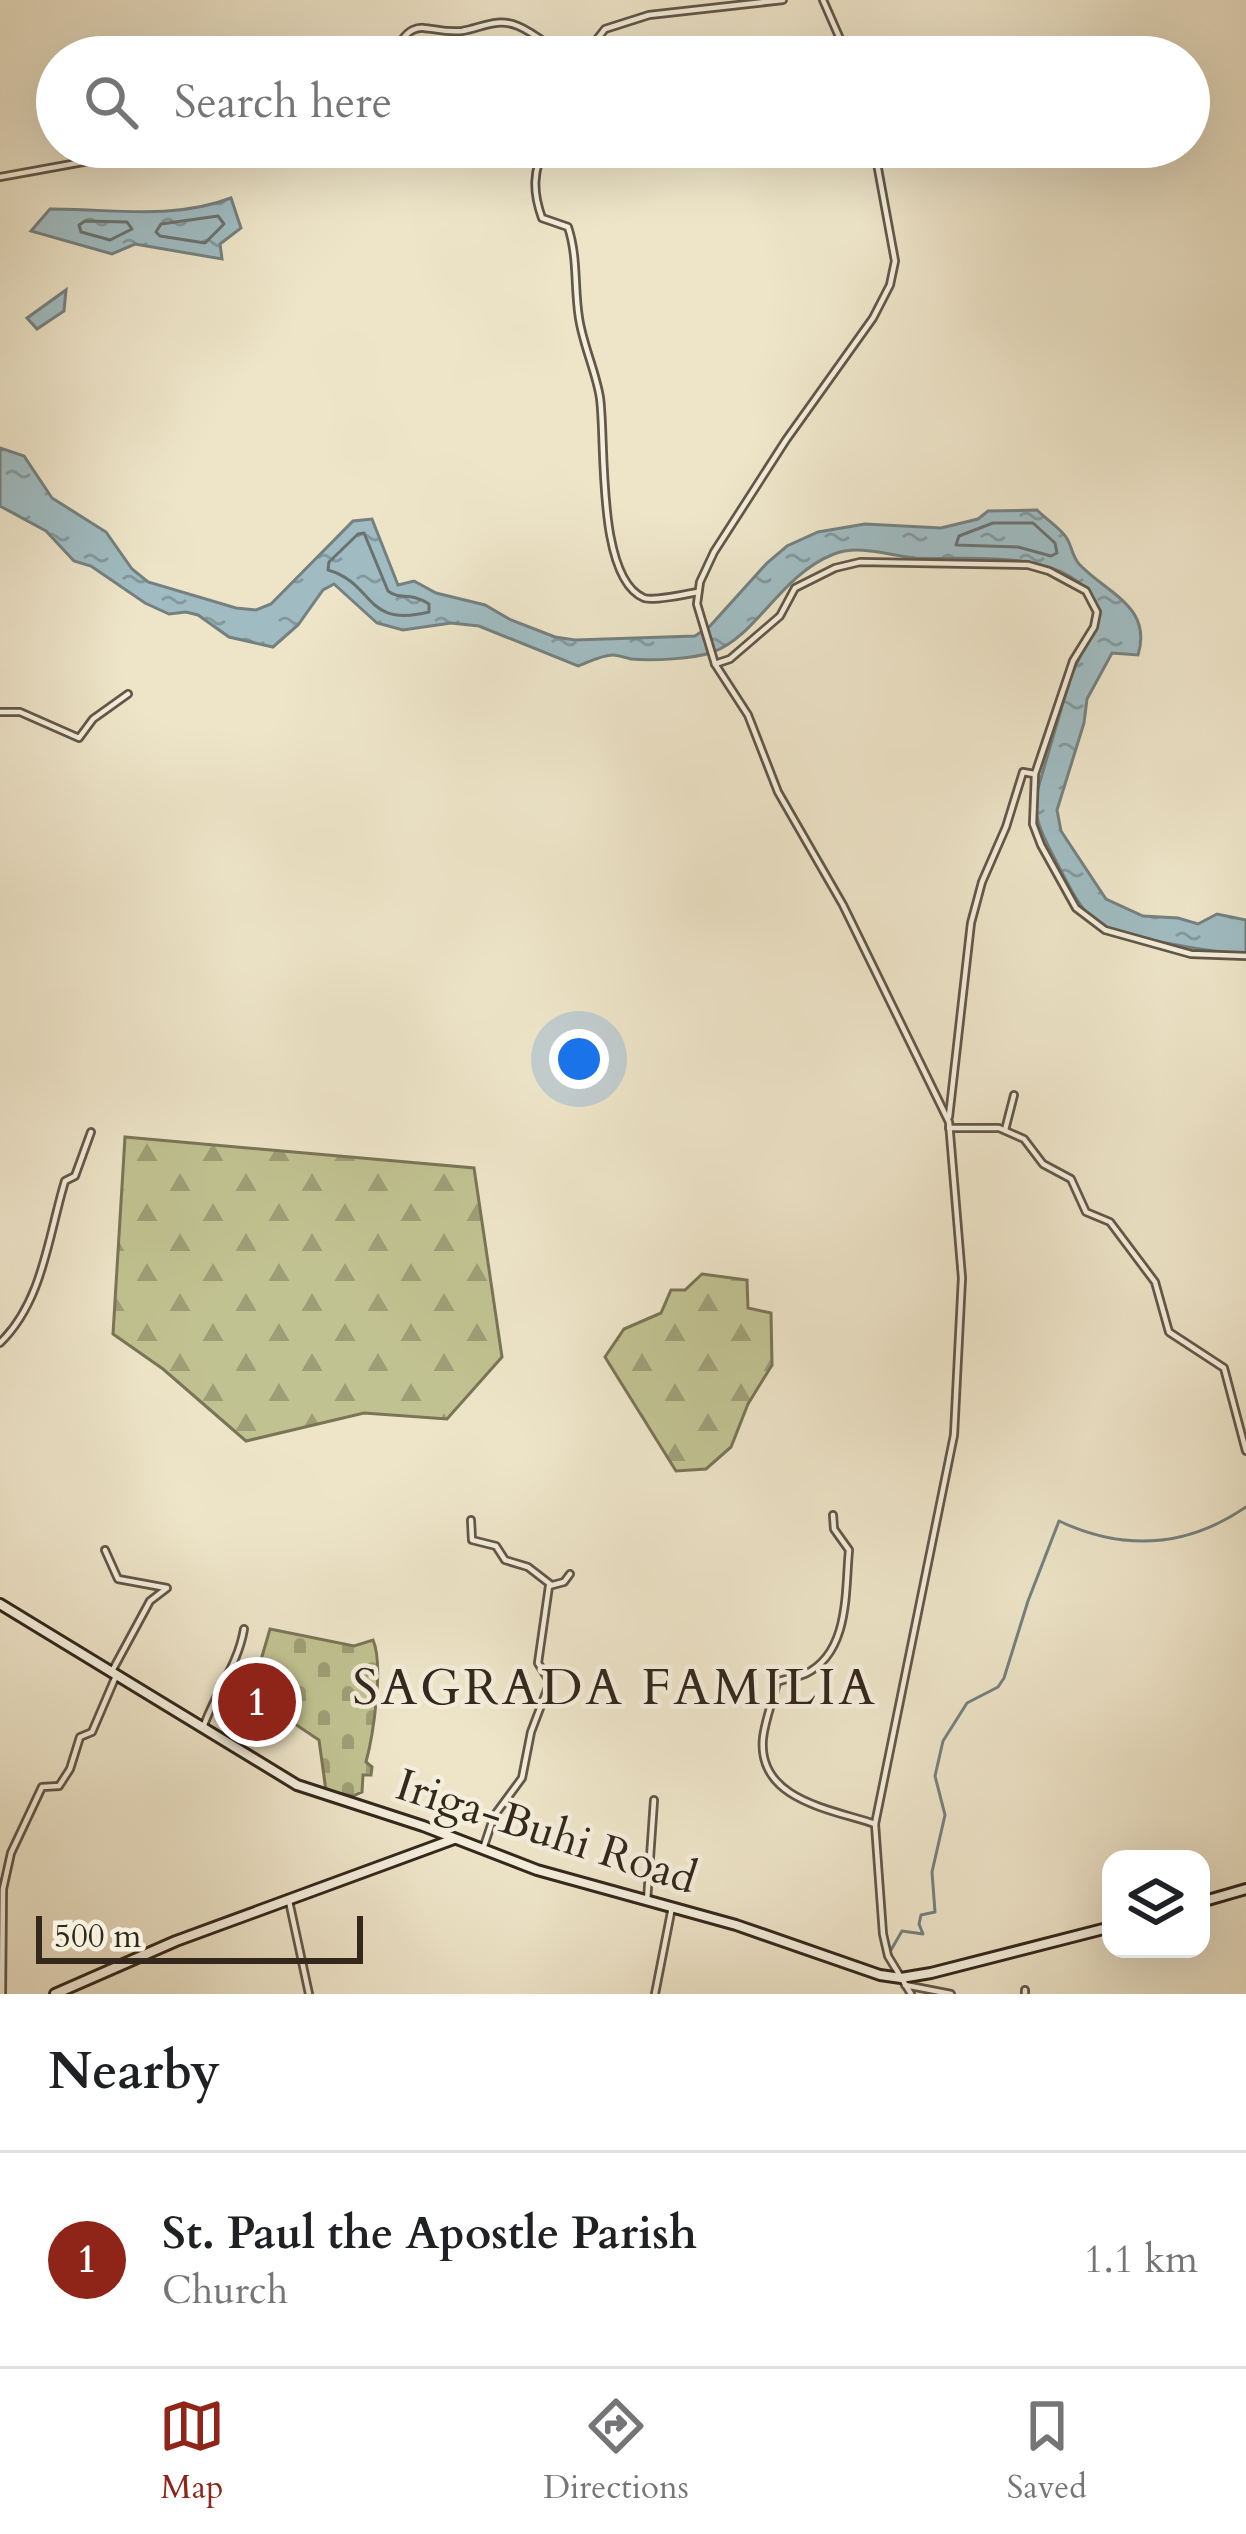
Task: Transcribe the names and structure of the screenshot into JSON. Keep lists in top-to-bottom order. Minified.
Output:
{"streets":{"main road":["Iriga-Buhi Road"]},"districts":["SAGRADA FAMILIA"],"scale_bar":"500 m","page":{"search":"Search here","pins":"1","scale":"500 m","heading":"Nearby","list":[{"mark":"1","name":"St. Paul the Apostle Parish","note":"Church","value":"1.1 km"}],"nav":["Map","Directions","Saved"]}}
